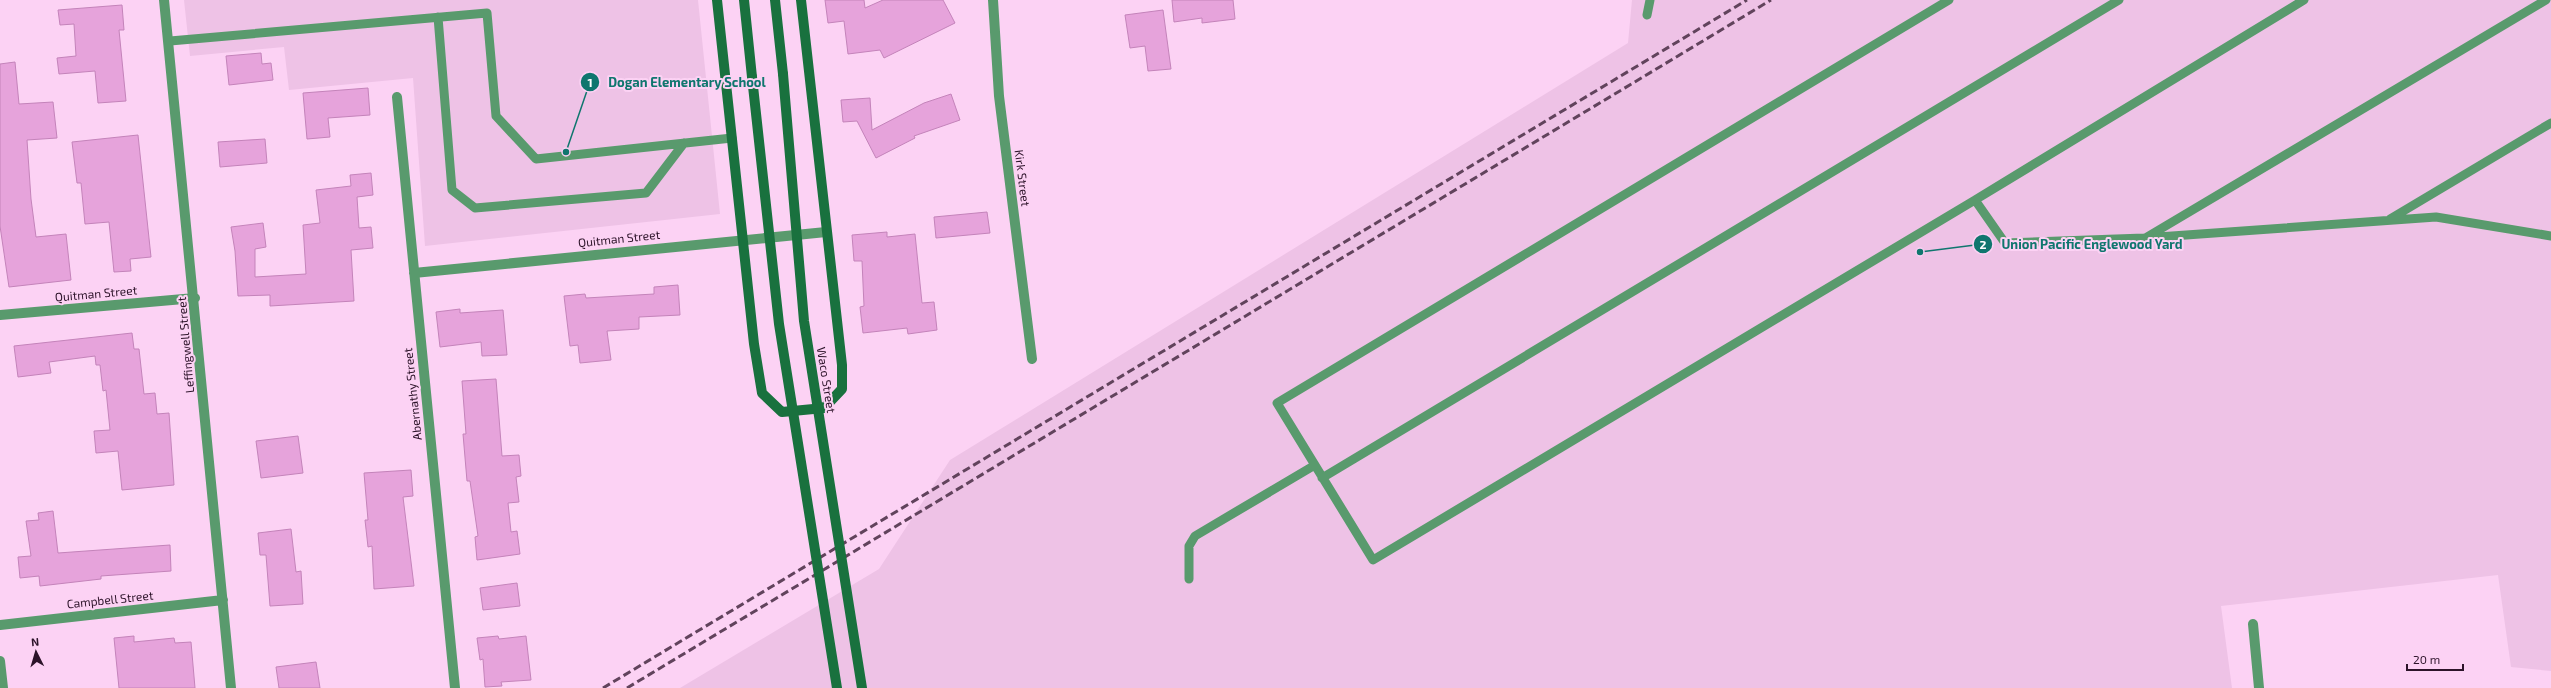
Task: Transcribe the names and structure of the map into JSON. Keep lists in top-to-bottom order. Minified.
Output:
{"streets":{"main road":["Waco Street"],"street":["Kirk Street","Quitman Street","Leffingwell Street","Abernathy Street","Campbell Street"]},"crossings":[["Quitman Street","Leffingwell Street"],["Quitman Street","Abernathy Street"],["Leffingwell Street","Campbell Street"]],"places":["Dogan Elementary School","Union Pacific Englewood Yard"],"scale_bar":"20 m","north":"top"}
